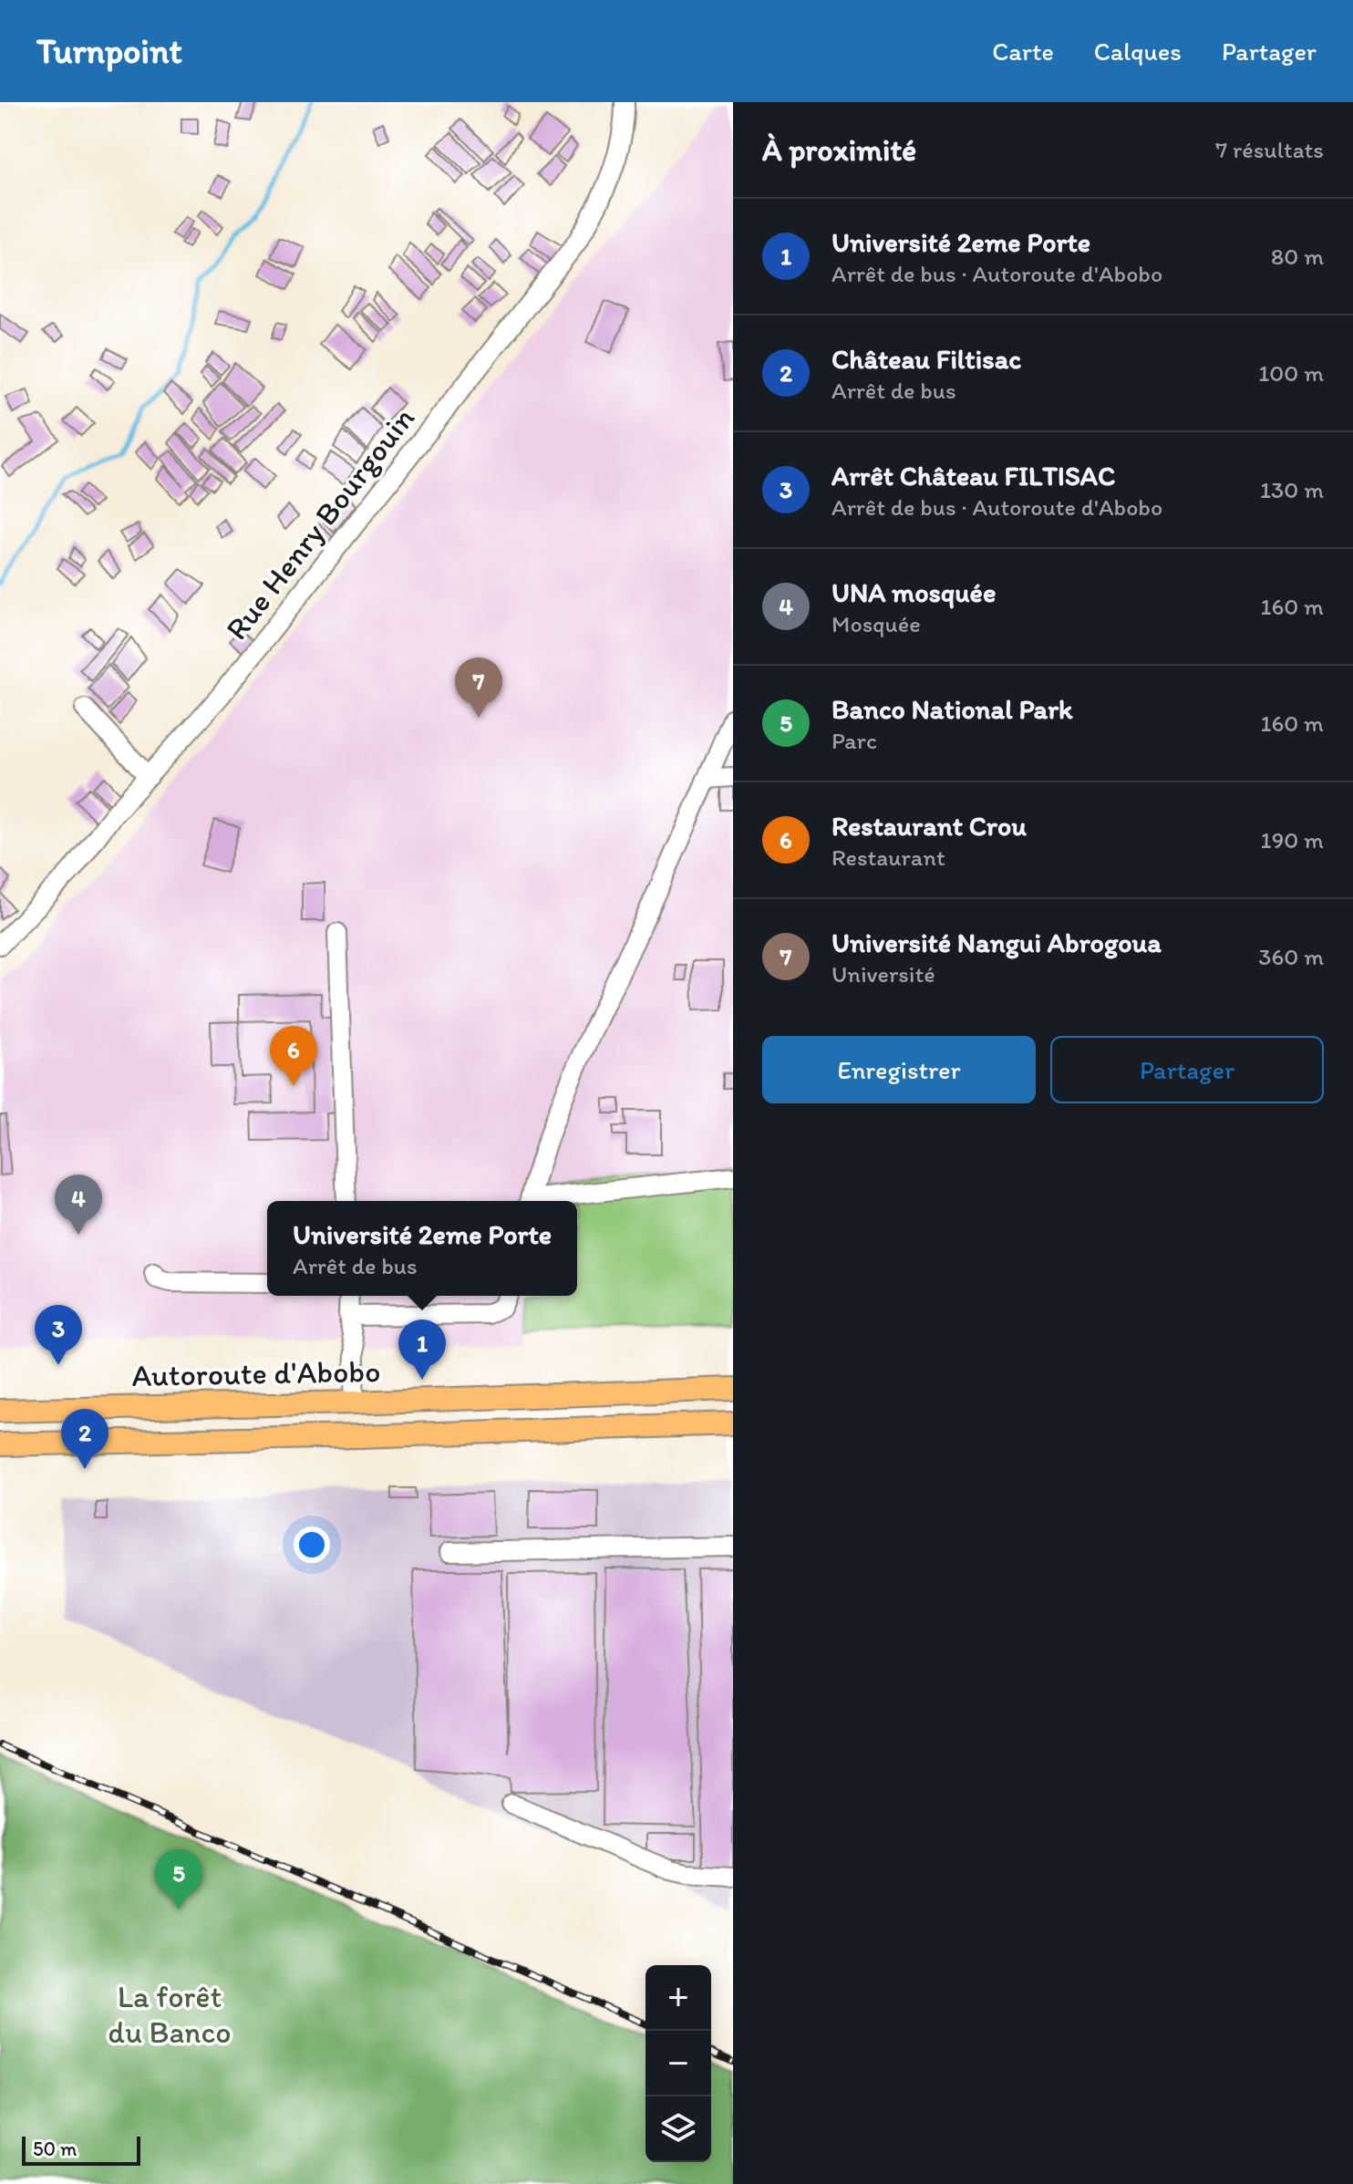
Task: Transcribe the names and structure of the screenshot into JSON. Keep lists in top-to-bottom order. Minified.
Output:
{"streets":{"main road":["Autoroute d'Abobo"],"street":["Rue Henry Bourgouin"]},"parks":["La forêt du Banco"],"scale_bar":"50 m","page":{"header":"Turnpoint","nav":["Carte","Calques","Partager"],"heading":["À proximité","7 résultats"],"list":[{"mark":"1","name":"Université 2eme Porte","note":"Arrêt de bus · Autoroute d'Abobo","value":"80 m"},{"mark":"2","name":"Château Filtisac","note":"Arrêt de bus","value":"100 m"},{"mark":"3","name":"Arrêt Château FILTISAC","note":"Arrêt de bus · Autoroute d'Abobo","value":"130 m"},{"mark":"4","name":"UNA mosquée","note":"Mosquée","value":"160 m"},{"mark":"5","name":"Banco National Park","note":"Parc","value":"160 m"},{"mark":"6","name":"Restaurant Crou","note":"Restaurant","value":"190 m"},{"mark":"7","name":"Université Nangui Abrogoua","note":"Université","value":"360 m"}],"pins":["7","6","4","3","1","2","5"],"buttons":["Enregistrer","Partager"],"popup":["Université 2eme Porte","Arrêt de bus"],"map_buttons":["+","−"],"scale":"50 m"}}
